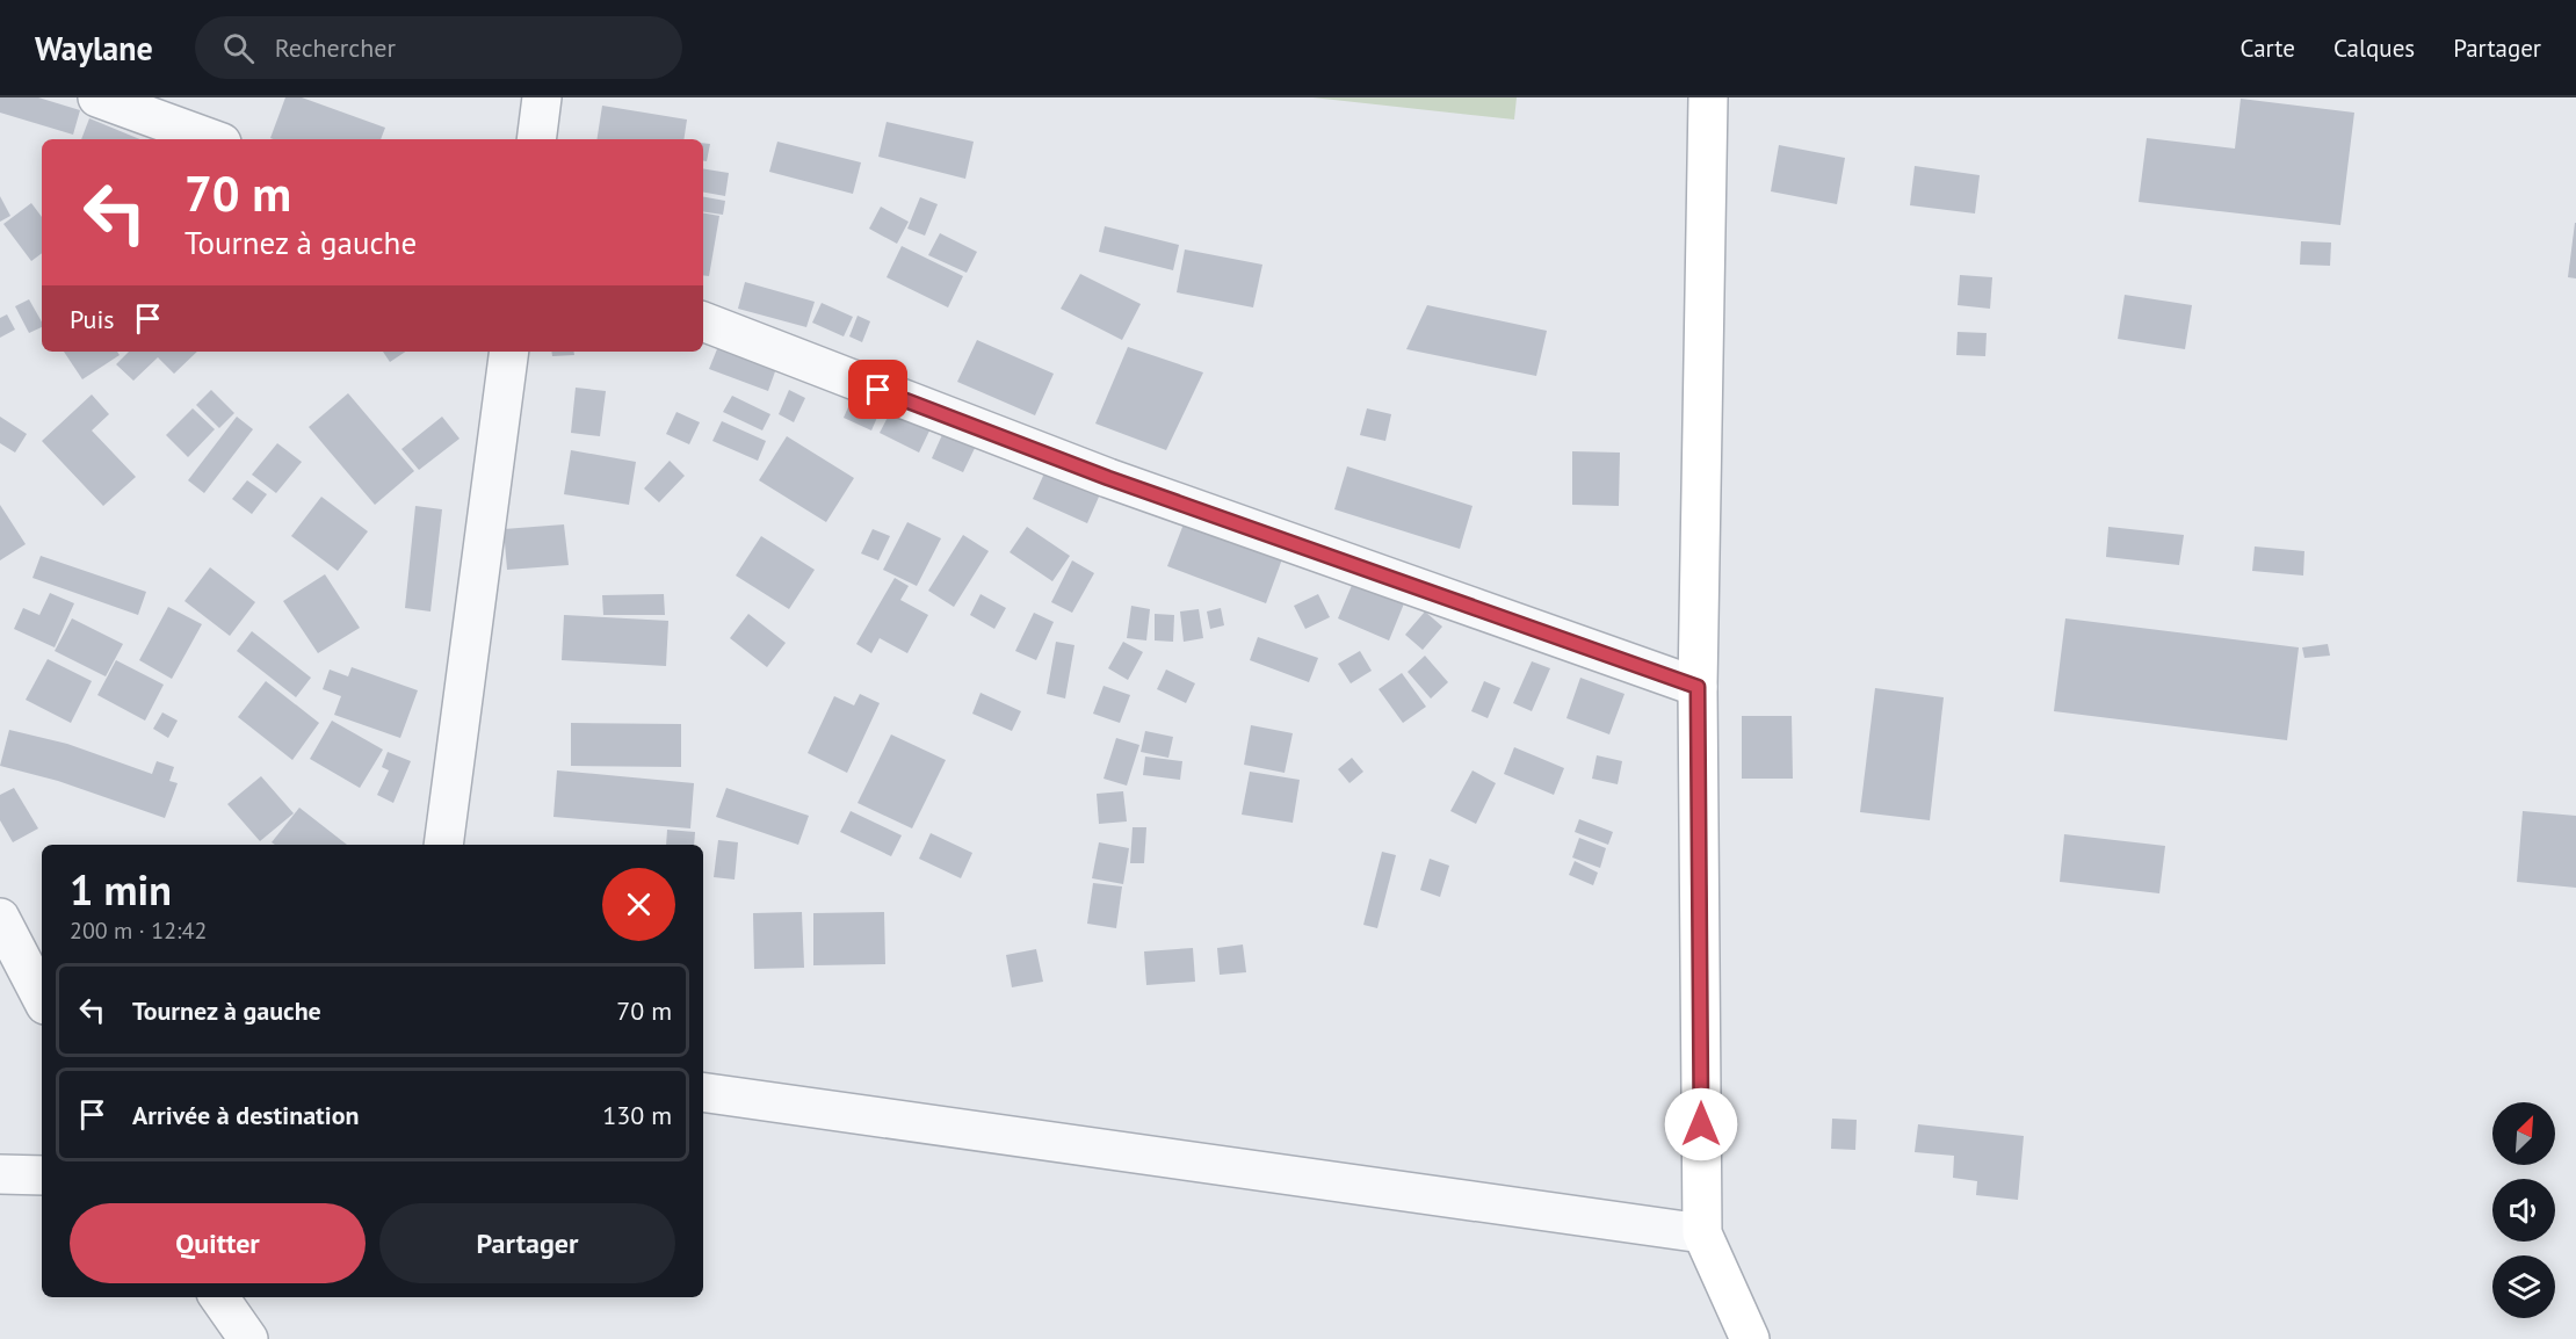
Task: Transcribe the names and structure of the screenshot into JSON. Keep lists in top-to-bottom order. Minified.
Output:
{"north":"top right","page":{"header":"Waylane","search":"Rechercher","nav":["Carte","Calques","Partager"],"turn":["70 m","Tournez à gauche"],"then":"Puis","heading":["1 min","200 m · 12:42"],"list":[{"name":"Tournez à gauche","value":"70 m"},{"name":"Arrivée à destination","value":"130 m"}],"buttons":["Quitter","Partager"]}}
